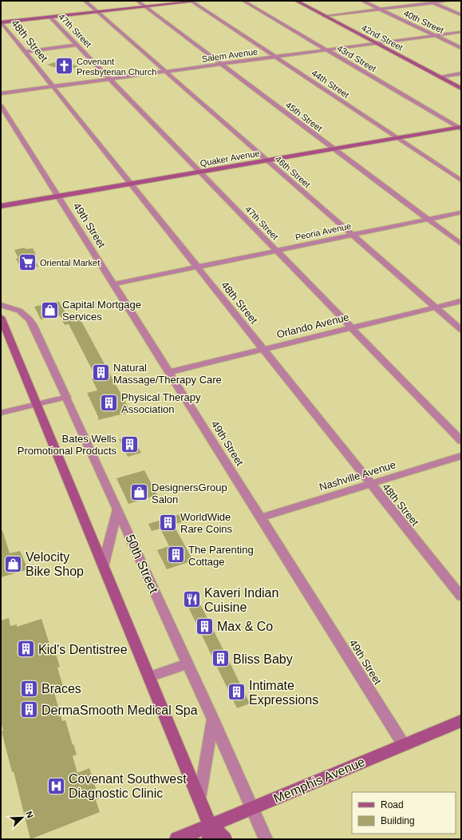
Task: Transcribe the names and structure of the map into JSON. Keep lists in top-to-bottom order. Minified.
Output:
{"streets":{"main road":["42nd Street","Quaker Avenue","Memphis Avenue"],"street":["40th Street","47th Street","48th Street","Salem Avenue","43rd Street","44th Street","45th Street","46th Street","49th Street","Peoria Avenue","Orlando Avenue","Nashville Avenue","50th Street"]},"crossings":[["40th Street","Salem Avenue"],["47th Street","Salem Avenue"],["47th Street","Quaker Avenue"],["47th Street","Peoria Avenue"],["47th Street","Orlando Avenue"],["42nd Street","Salem Avenue"],["48th Street","Salem Avenue"],["48th Street","Quaker Avenue"],["48th Street","Peoria Avenue"],["48th Street","Orlando Avenue"],["48th Street","Nashville Avenue"],["Salem Avenue","43rd Street"],["Salem Avenue","44th Street"],["Salem Avenue","45th Street"],["Salem Avenue","46th Street"],["43rd Street","Quaker Avenue"],["44th Street","Quaker Avenue"],["45th Street","Quaker Avenue"],["45th Street","Peoria Avenue"],["Quaker Avenue","46th Street"],["Quaker Avenue","49th Street"],["46th Street","Peoria Avenue"],["46th Street","Orlando Avenue"],["49th Street","Peoria Avenue"],["49th Street","Orlando Avenue"],["49th Street","Nashville Avenue"],["49th Street","Memphis Avenue"],["50th Street","Memphis Avenue"]],"places":{"church":["Covenant Presbyterian Church"],"supermarket":["Oriental Market"],"shop":["Capital Mortgage Services","DesignersGroup Salon","Velocity Bike Shop"],"building":["Natural Massage/Therapy Care","Physical Therapy Association","Bates Wells Promotional Products","WorldWide Rare Coins","The Parenting Cottage","Max & Co","Kid's Dentistree","Bliss Baby","Braces","Intimate Expressions","DermaSmooth Medical Spa"],"restaurant":["Kaveri Indian Cuisine"],"hospital":["Covenant Southwest Diagnostic Clinic"]},"legend":["Road","Building"],"north":"top right"}
